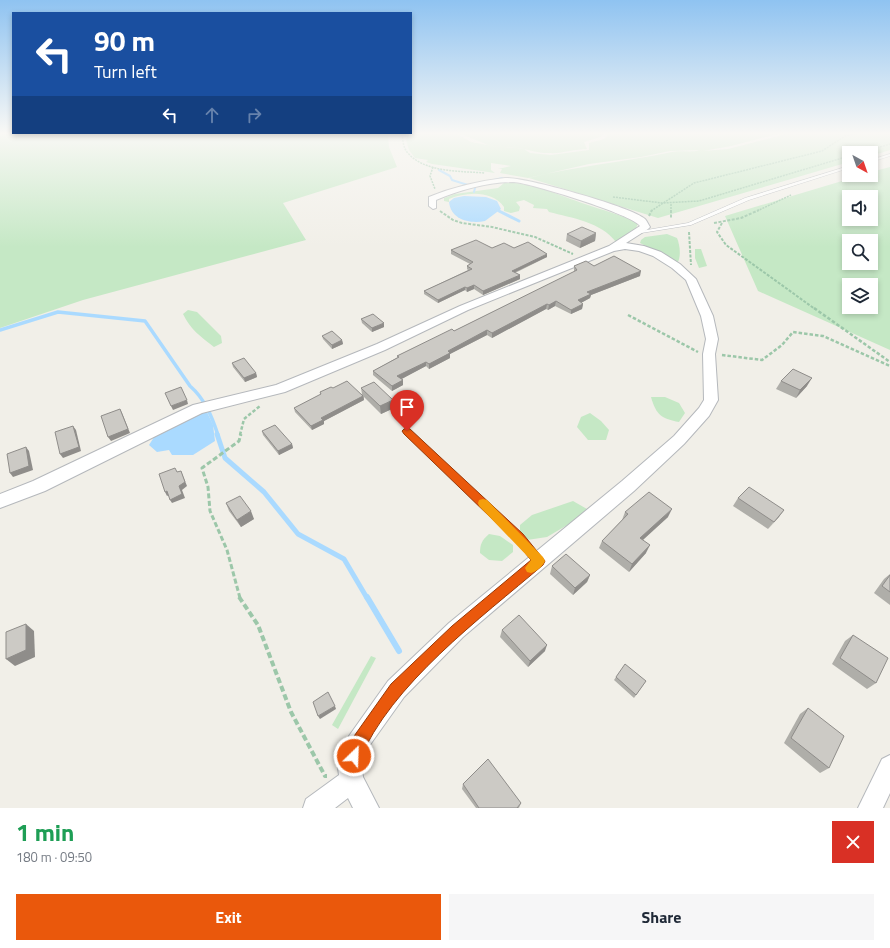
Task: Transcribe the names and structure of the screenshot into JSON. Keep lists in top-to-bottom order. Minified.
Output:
{"north":"bottom right","page":{"turn":["90 m","Turn left"],"heading":["1 min","180 m · 09:50"],"buttons":["Exit","Share"]}}
